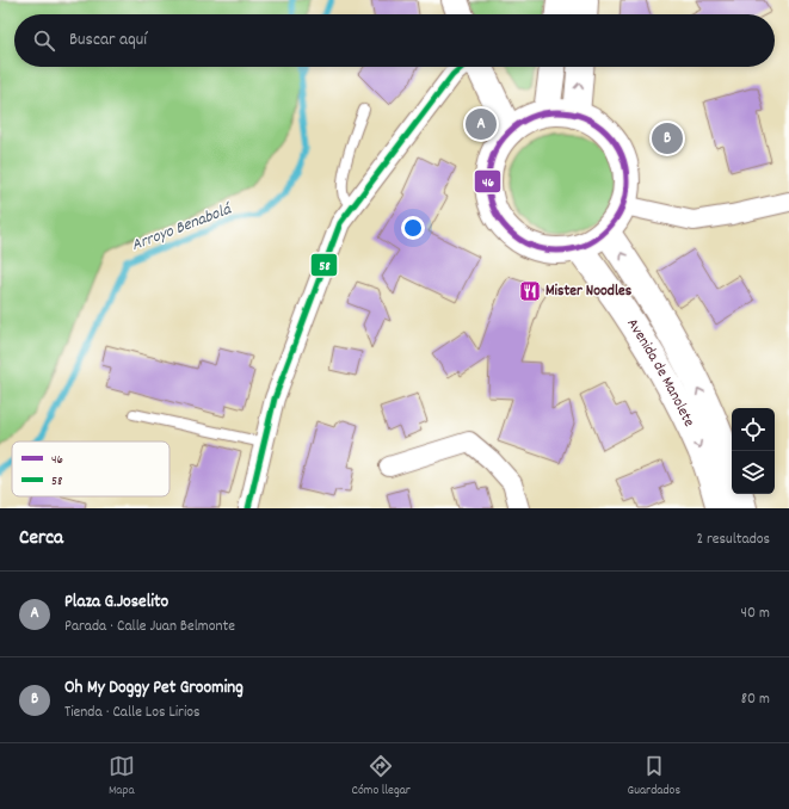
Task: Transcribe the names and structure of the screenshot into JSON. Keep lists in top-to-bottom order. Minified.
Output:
{"streets":{"main road":["Avenida de Manolete"]},"water":["Arroyo Benabolá"],"places":{"restaurant":["Mister Noodles"]},"lines":["transit line 58","transit line 46"],"legend":["46","58"],"page":{"search":"Buscar aquí","pins":["A","B"],"heading":["Cerca","2 resultados"],"list":[{"mark":"A","name":"Plaza G.Joselito","note":"Parada · Calle Juan Belmonte","value":"40 m"},{"mark":"B","name":"Oh My Doggy Pet Grooming","note":"Tienda · Calle Los Lirios","value":"80 m"}],"nav":["Mapa","Cómo llegar","Guardados"]}}
